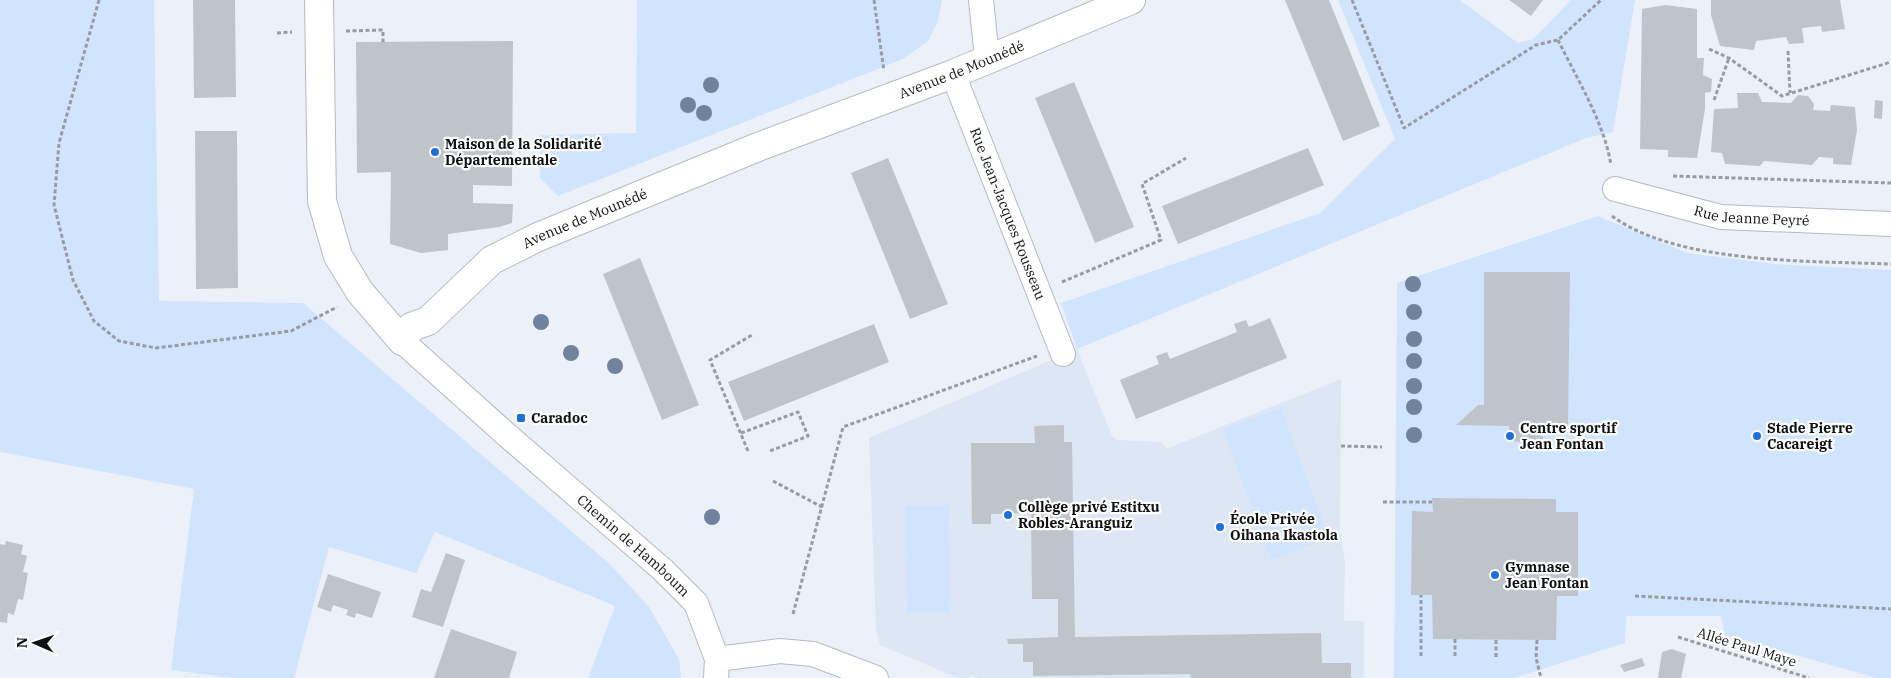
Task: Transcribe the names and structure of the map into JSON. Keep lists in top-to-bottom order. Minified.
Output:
{"streets":{"street":["Avenue de Mounédé","Rue Jean-Jacques Rousseau","Rue Jeanne Peyré","Chemin de Hamboum"],"path":["Allée Paul Maye"]},"crossings":[["Avenue de Mounédé","Rue Jean-Jacques Rousseau"],["Avenue de Mounédé","Chemin de Hamboum"]],"places":{"other":["Maison de la Solidarité Départementale","Centre sportif Jean Fontan","Stade Pierre Cacareigt","Collège privé Estitxu Robles-Aranguiz","École Privée Oihana Ikastola","Gymnase Jean Fontan"],"transit":["Caradoc"]},"north":"left"}
